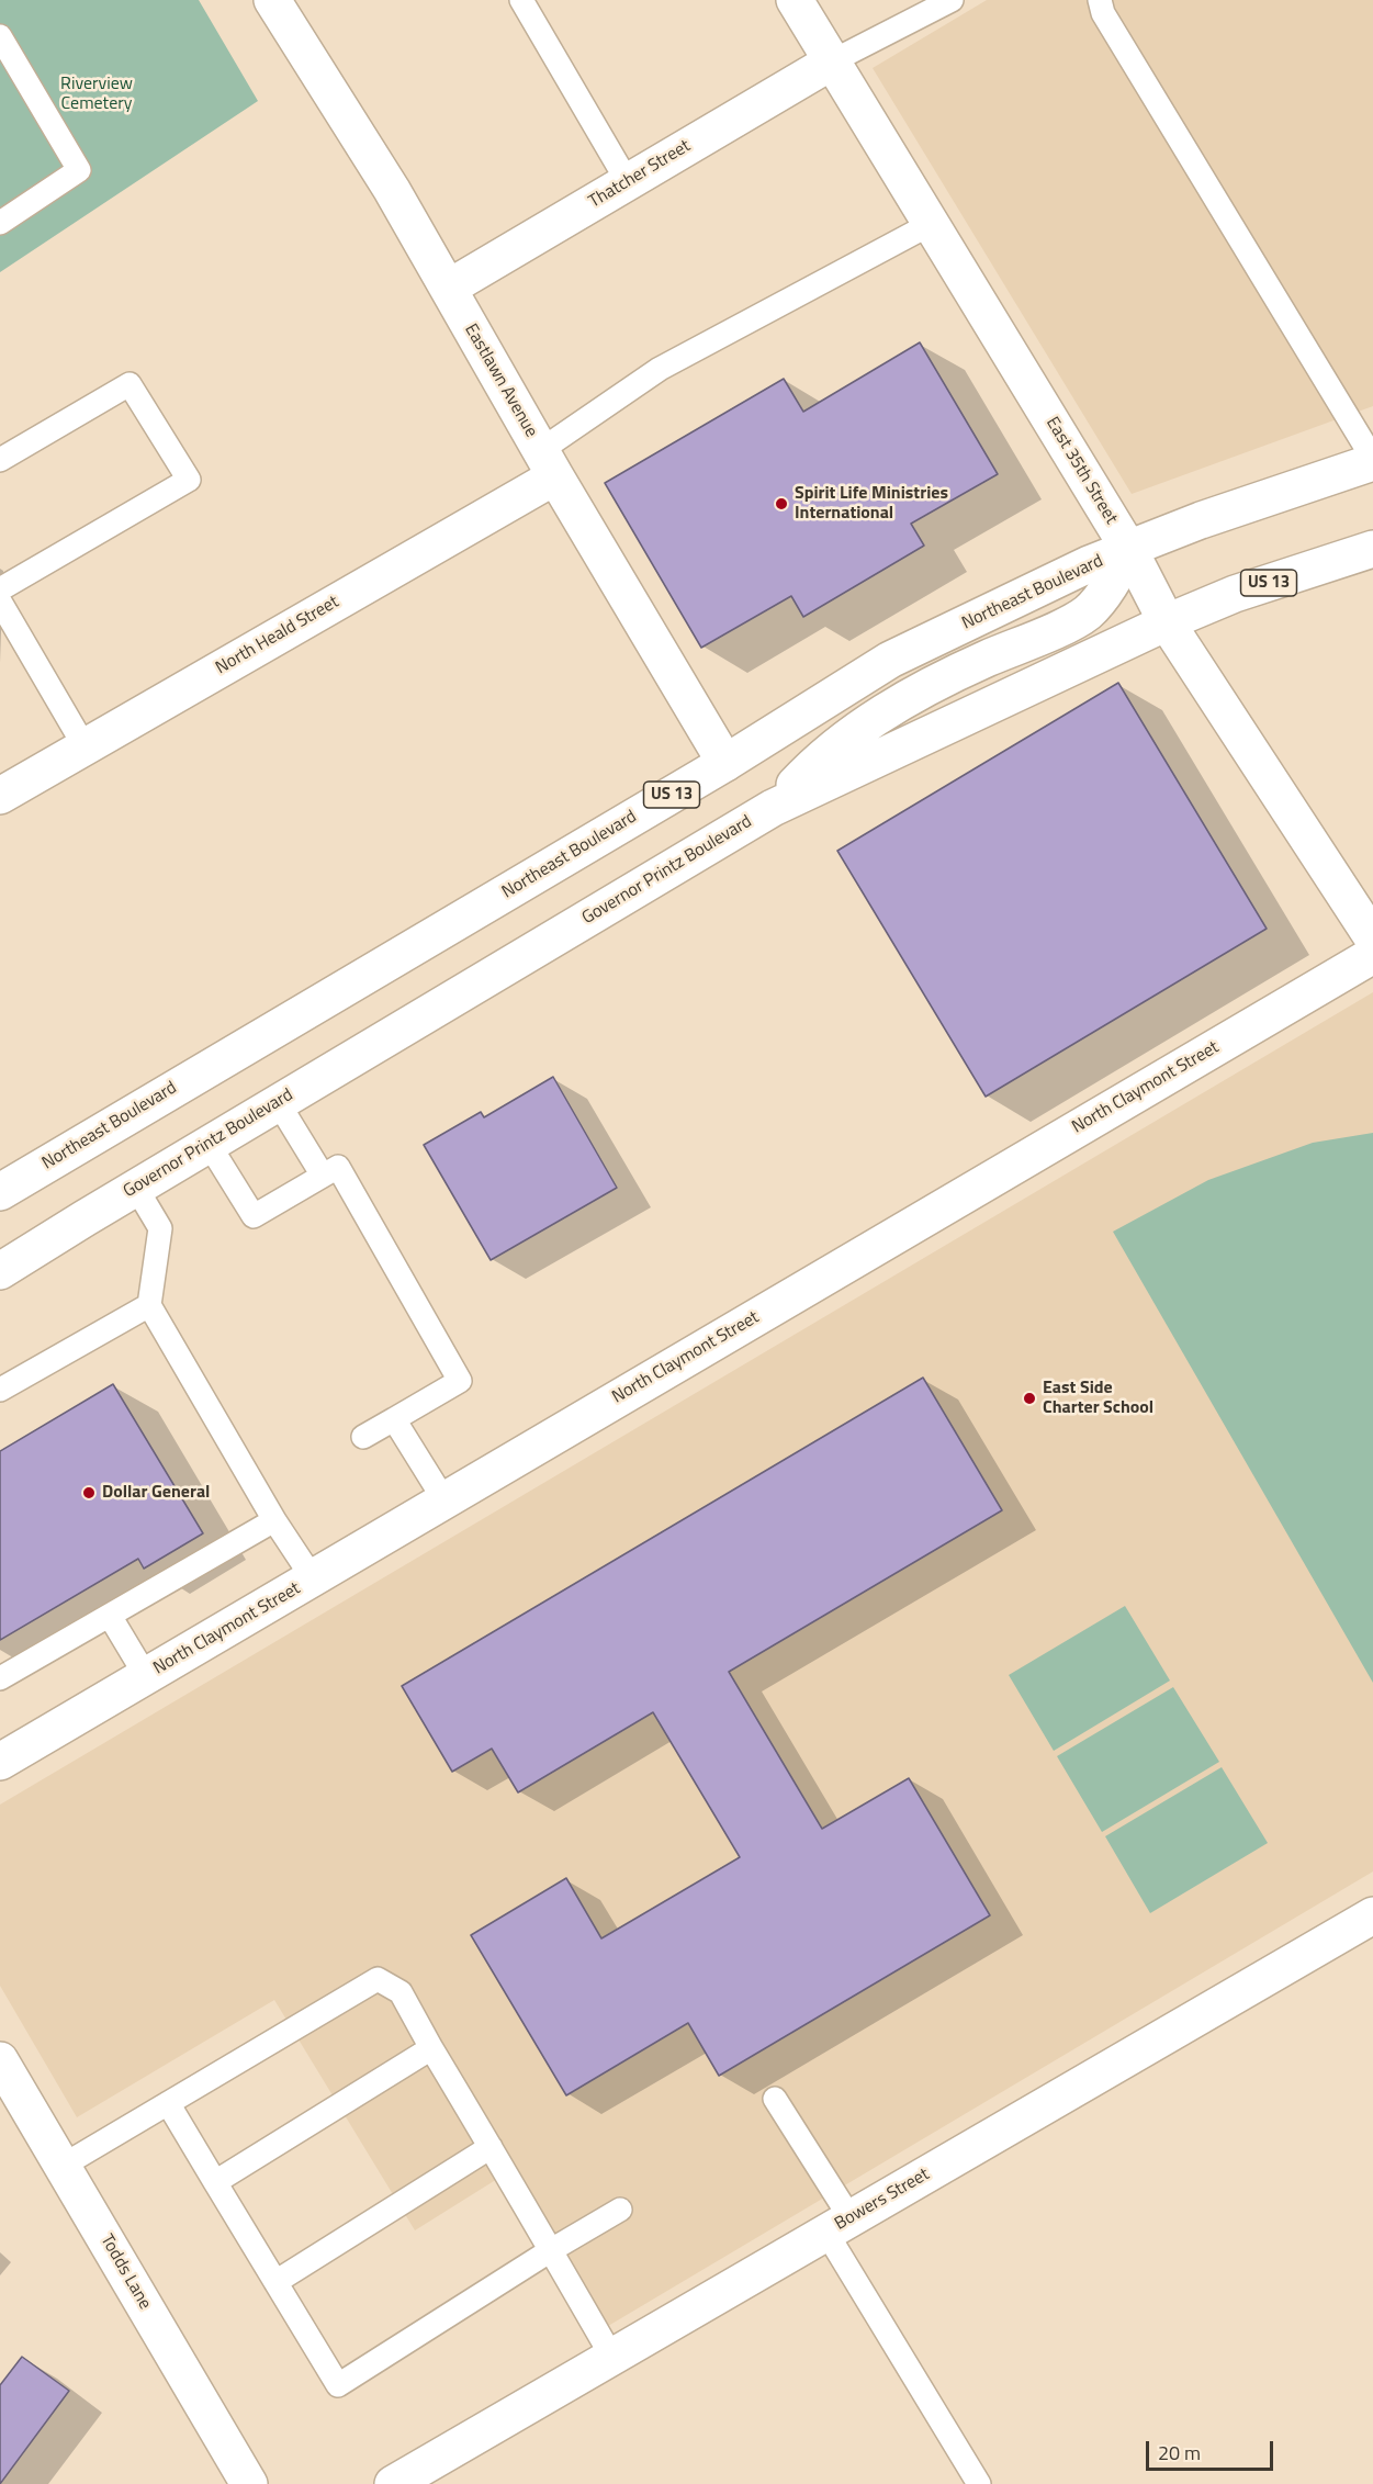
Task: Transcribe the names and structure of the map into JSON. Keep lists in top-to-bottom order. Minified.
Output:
{"streets":{"street":["Thatcher Street","Eastlawn Avenue","East 35th Street","US 13","Northeast Boulevard","North Heald Street","Governor Printz Boulevard","North Claymont Street","Bowers Street","Todds Lane"]},"crossings":[["Thatcher Street","Eastlawn Avenue"],["Thatcher Street","East 35th Street"],["Eastlawn Avenue","Northeast Boulevard"],["Eastlawn Avenue","North Heald Street"],["East 35th Street","Northeast Boulevard"],["East 35th Street","Governor Printz Boulevard"]],"parks":["Riverview Cemetery"],"places":["Spirit Life Ministries International","East Side Charter School","Dollar General"],"scale_bar":"20 m"}
